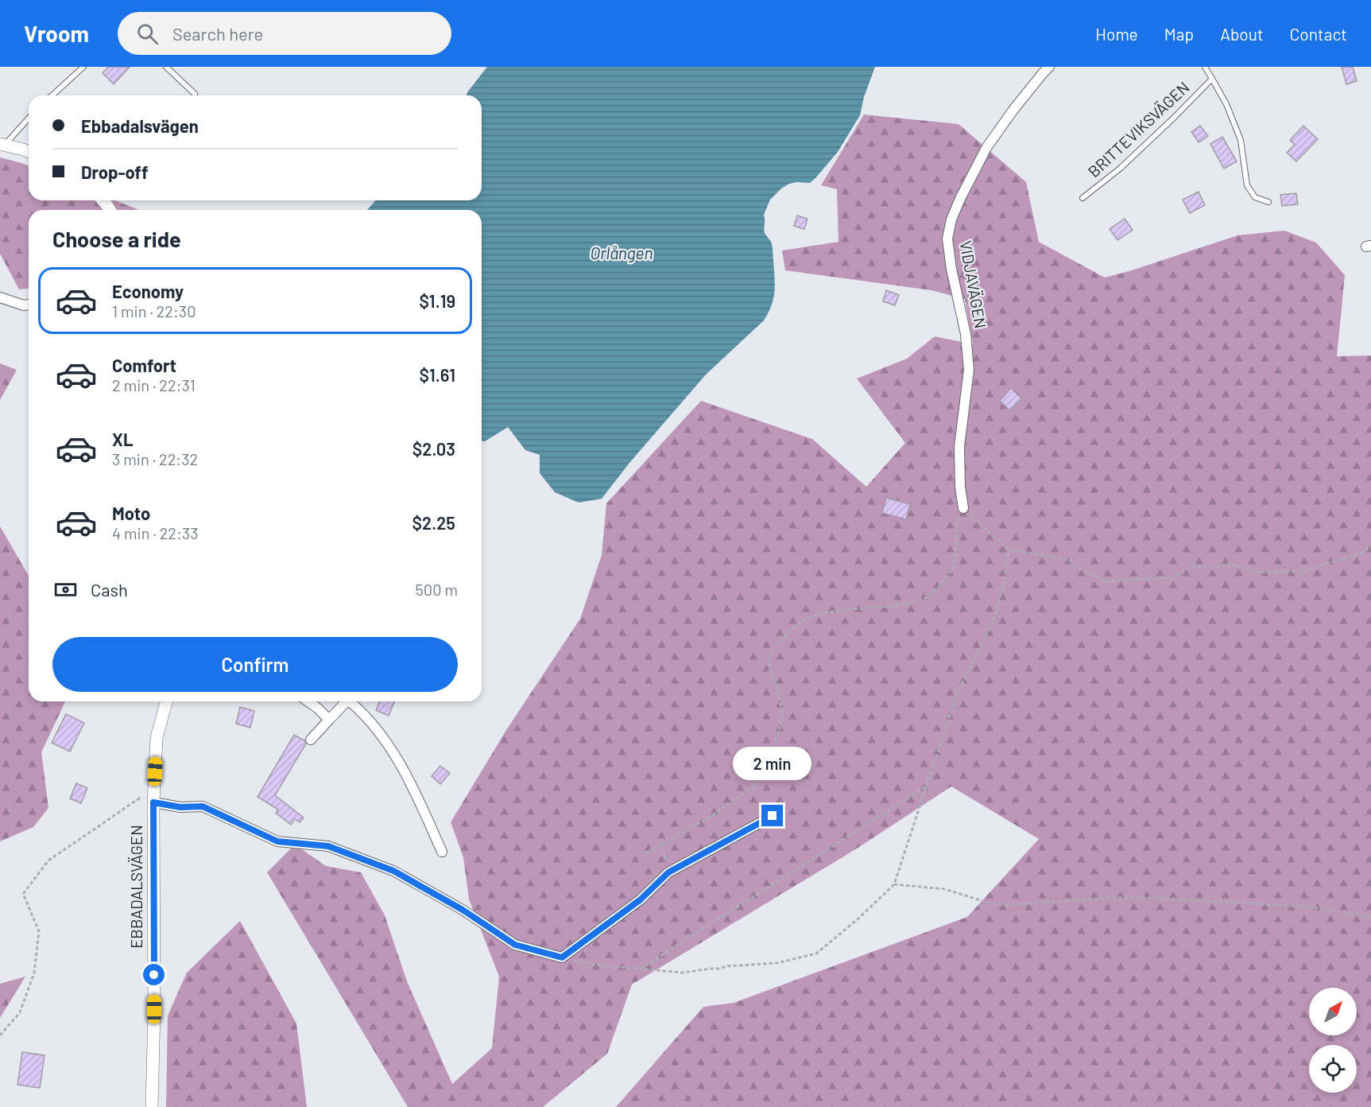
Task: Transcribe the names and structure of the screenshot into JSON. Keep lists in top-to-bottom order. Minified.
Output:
{"streets":{"street":["VIDJAVÄGEN","EBBADALSVÄGEN"],"lane":["BRITTEVIKSVÄGEN"]},"water":["Orlången"],"north":"top right","page":{"header":"Vroom","search":"Search here","nav":["Home","Map","About","Contact"],"banner":["Ebbadalsvägen","Drop-off"],"heading":"Choose a ride","list":[{"name":"Economy","note":"1 min · 22:30","value":"$1.19"},{"name":"Comfort","note":"2 min · 22:31","value":"$1.61"},{"name":"XL","note":"3 min · 22:32","value":"$2.03"},{"name":"Moto","note":"4 min · 22:33","value":"$2.25"}],"pay":["Cash","500 m"],"buttons":"Confirm","bubble":"2 min"}}
